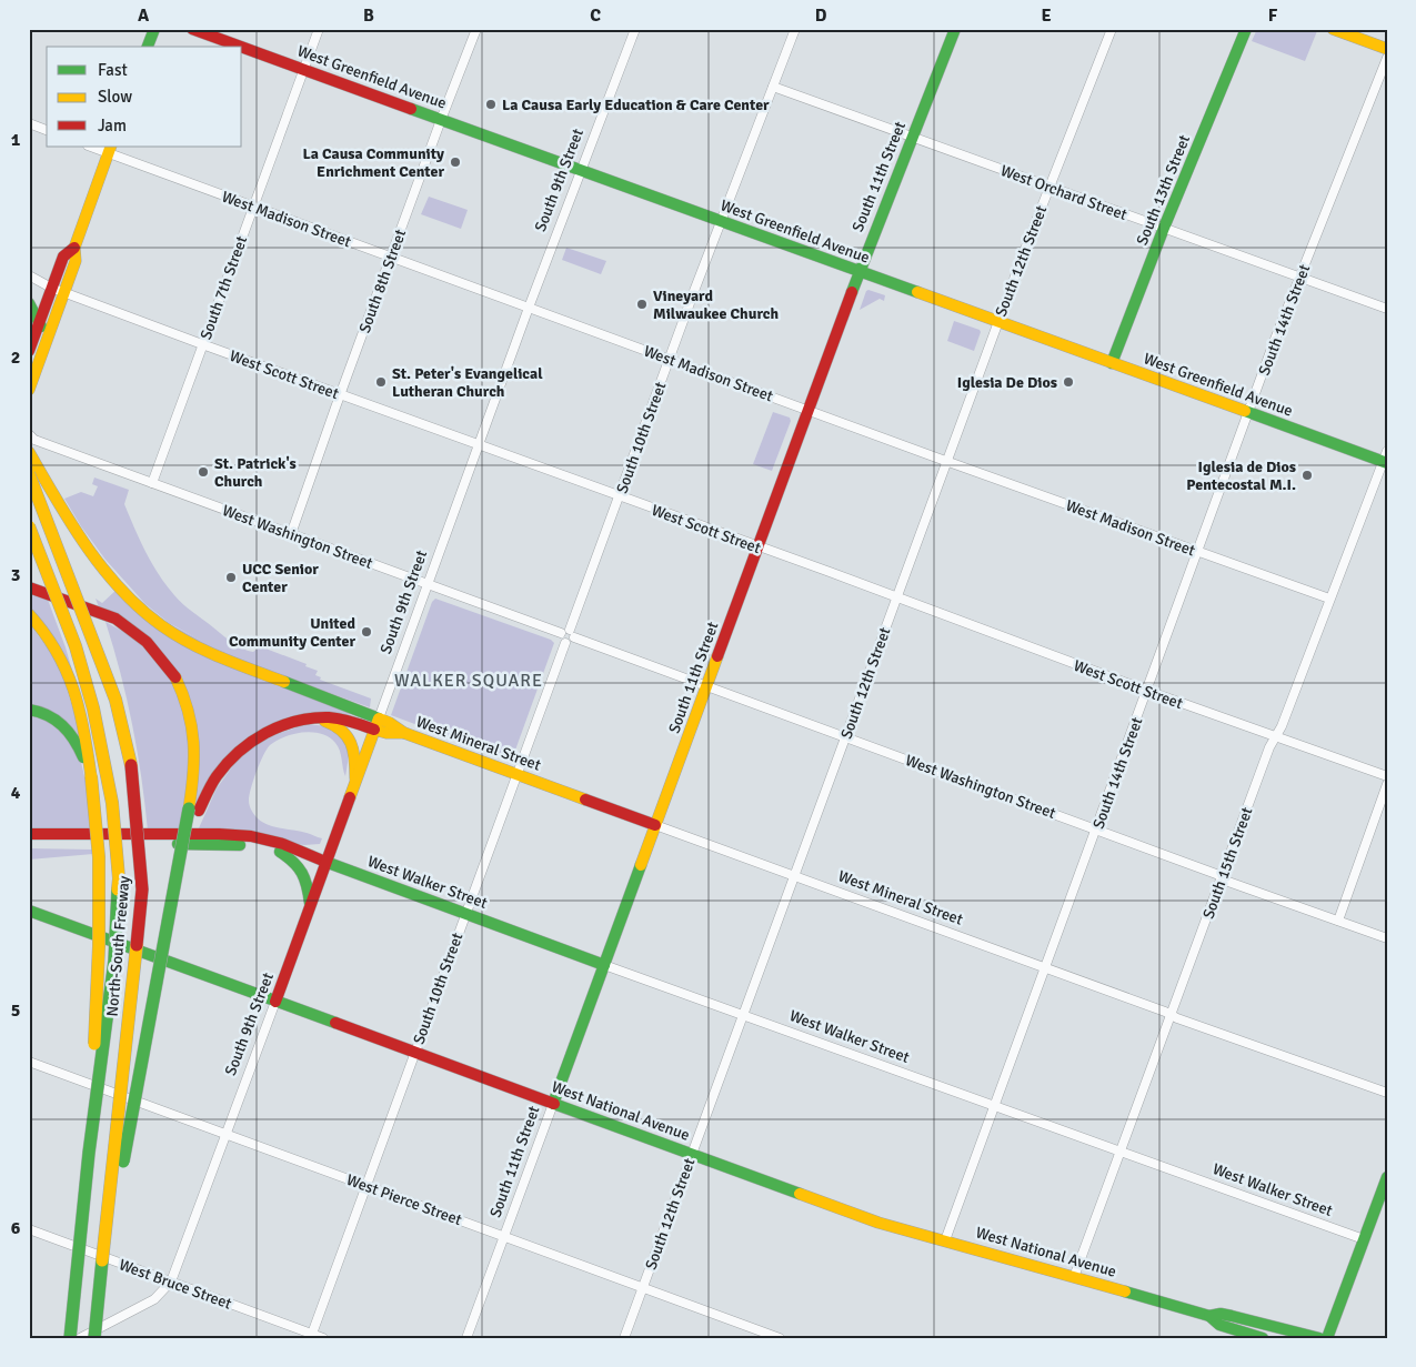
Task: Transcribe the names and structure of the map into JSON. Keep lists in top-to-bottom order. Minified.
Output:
{"streets":{"main road":["West Greenfield Avenue","South 11th Street","South 9th Street","South 13th Street","West Mineral Street","West Walker Street","North-South Freeway","West National Avenue"],"street":["West Orchard Street","West Madison Street","South 12th Street","South 8th Street","South 7th Street","South 14th Street","West Scott Street","South 10th Street","West Washington Street","South 15th Street","West Pierce Street","West Bruce Street"]},"crossings":[["West Greenfield Avenue","South 11th Street"],["West Greenfield Avenue","South 9th Street"],["West Greenfield Avenue","South 13th Street"],["West Greenfield Avenue","South 12th Street"],["West Greenfield Avenue","South 8th Street"],["West Greenfield Avenue","South 7th Street"],["West Greenfield Avenue","South 14th Street"],["West Greenfield Avenue","South 10th Street"],["West Greenfield Avenue","South 15th Street"],["South 11th Street","West Orchard Street"],["South 11th Street","West Madison Street"],["South 11th Street","West Scott Street"],["South 11th Street","West Washington Street"],["South 11th Street","West Mineral Street"],["South 11th Street","West Walker Street"],["South 11th Street","West National Avenue"],["South 11th Street","West Pierce Street"],["South 9th Street","West Madison Street"],["South 9th Street","West Scott Street"],["South 9th Street","West Washington Street"],["South 9th Street","West Mineral Street"],["South 9th Street","West Walker Street"],["South 9th Street","West National Avenue"],["South 9th Street","West Pierce Street"],["South 9th Street","West Bruce Street"],["South 13th Street","West Orchard Street"],["West Orchard Street","South 12th Street"],["West Orchard Street","South 14th Street"],["West Orchard Street","South 10th Street"],["West Madison Street","South 12th Street"],["West Madison Street","South 8th Street"],["West Madison Street","South 7th Street"],["West Madison Street","South 14th Street"],["West Madison Street","South 10th Street"],["West Madison Street","South 15th Street"],["South 12th Street","West Scott Street"],["South 12th Street","West Washington Street"],["South 12th Street","West Mineral Street"],["South 12th Street","West Walker Street"],["South 12th Street","West National Avenue"],["South 12th Street","West Pierce Street"],["South 8th Street","West Scott Street"],["South 8th Street","West Washington Street"],["South 7th Street","West Scott Street"],["South 7th Street","West Washington Street"],["South 14th Street","West Scott Street"],["South 14th Street","West Washington Street"],["South 14th Street","West Mineral Street"],["South 14th Street","West Walker Street"],["South 14th Street","West National Avenue"],["West Scott Street","South 10th Street"],["West Scott Street","South 15th Street"],["South 10th Street","West Washington Street"],["South 10th Street","West Mineral Street"],["South 10th Street","West Walker Street"],["South 10th Street","West National Avenue"],["South 10th Street","West Pierce Street"],["South 10th Street","West Bruce Street"],["West Washington Street","South 15th Street"],["West Mineral Street","South 15th Street"],["South 15th Street","West Walker Street"],["South 15th Street","West National Avenue"]],"districts":["WALKER SQUARE"],"places":["La Causa Early Education & Care Center","La Causa Community Enrichment Center","Vineyard Milwaukee Church","St. Peter's Evangelical Lutheran Church","Iglesia De Dios","St. Patrick's Church","Iglesia de Dios Pentecostal M.I.","UCC Senior Center","United Community Center"],"legend":["Fast","Slow","Jam"],"grid":{"columns":["A","B","C","D","E","F"],"rows":["1","2","3","4","5","6"]}}
